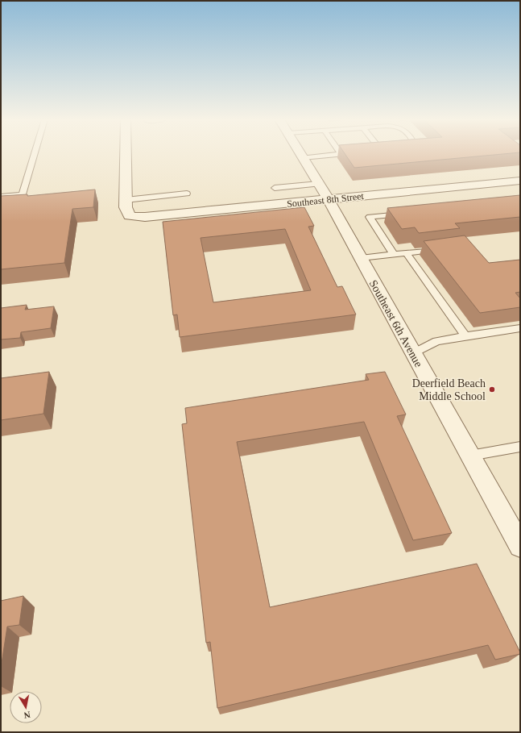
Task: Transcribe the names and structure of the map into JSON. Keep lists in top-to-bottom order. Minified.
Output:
{"streets":{"street":["Southeast 8th Street","Southeast 6th Avenue"]},"crossings":[["Southeast 8th Street","Southeast 6th Avenue"]],"places":["Deerfield Beach Middle School"],"north":"bottom"}
